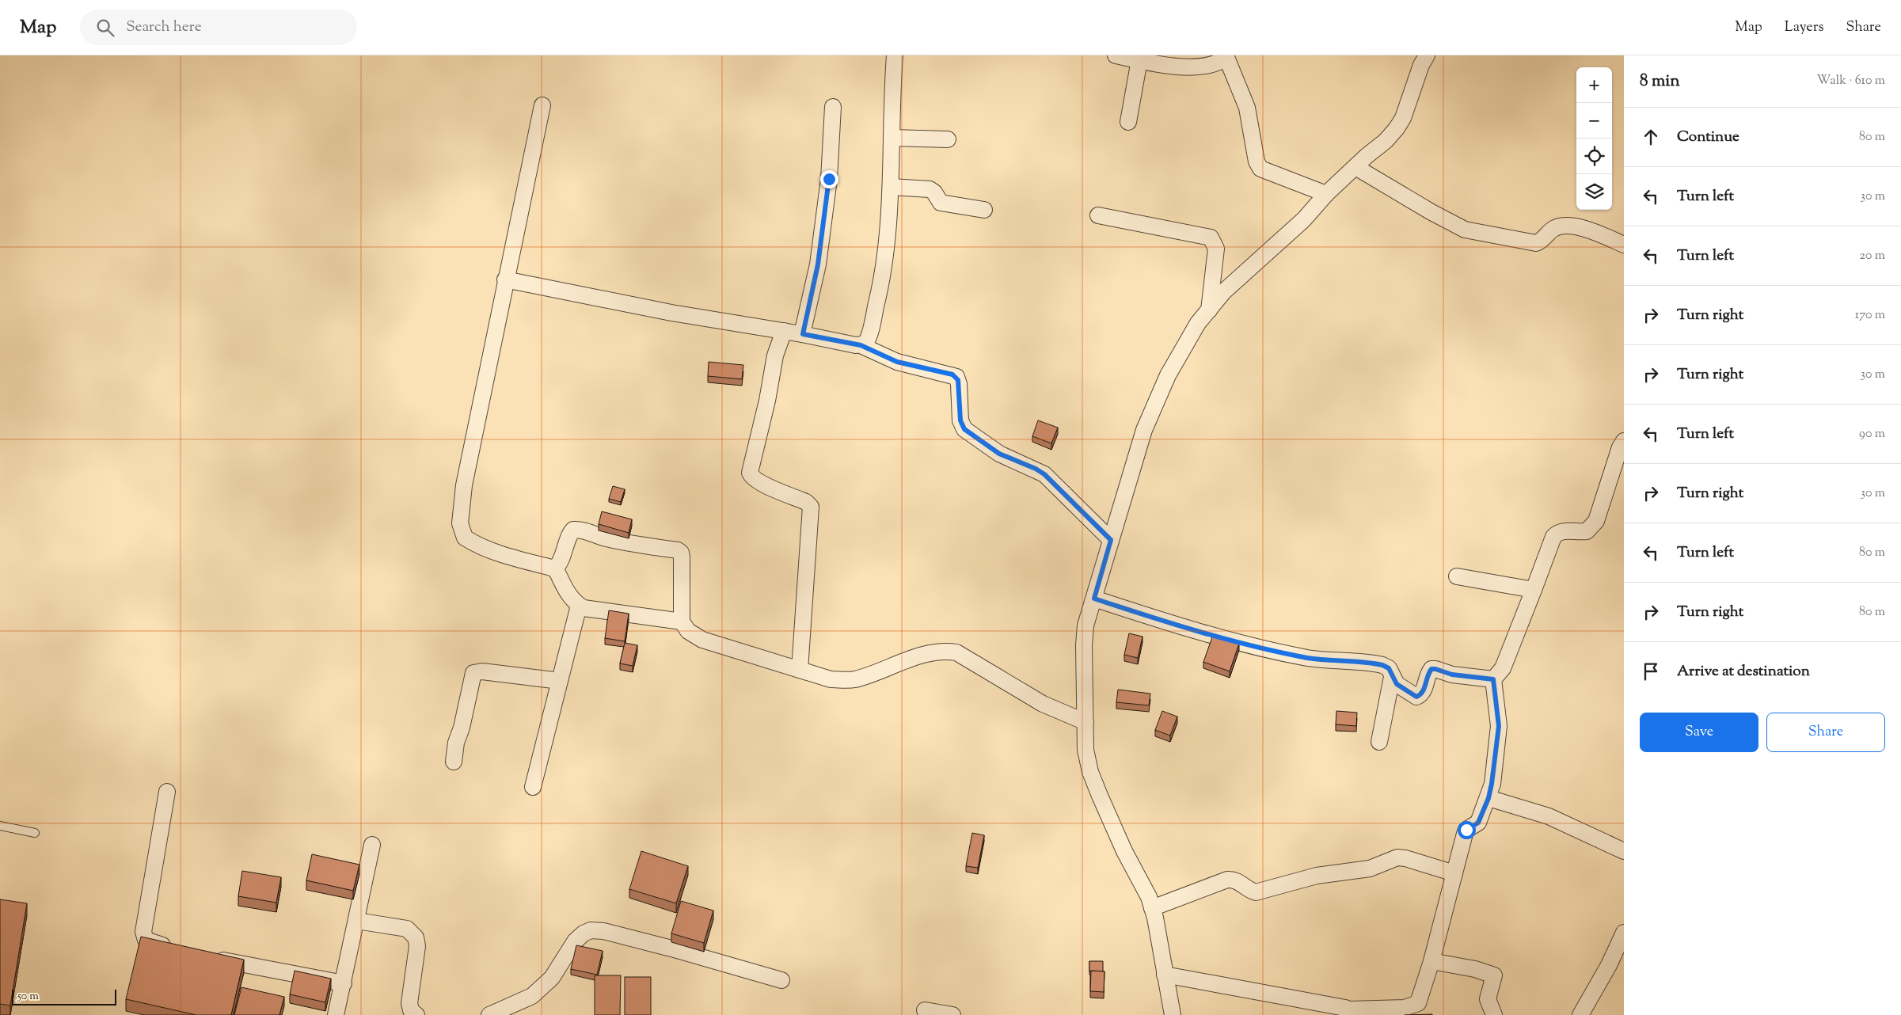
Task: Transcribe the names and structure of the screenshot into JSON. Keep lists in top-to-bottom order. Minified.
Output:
{"scale_bar":"50 m","page":{"header":"Map","search":"Search here","nav":["Map","Layers","Share"],"heading":["8 min","Walk · 610 m"],"map_buttons":["+","−"],"list":[["Continue","80 m"],["Turn left","30 m"],["Turn left","20 m"],["Turn right","170 m"],["Turn right","30 m"],["Turn left","90 m"],["Turn right","30 m"],["Turn left","80 m"],["Turn right","80 m"],"Arrive at destination"],"buttons":["Save","Share"],"scale":"50 m"}}
